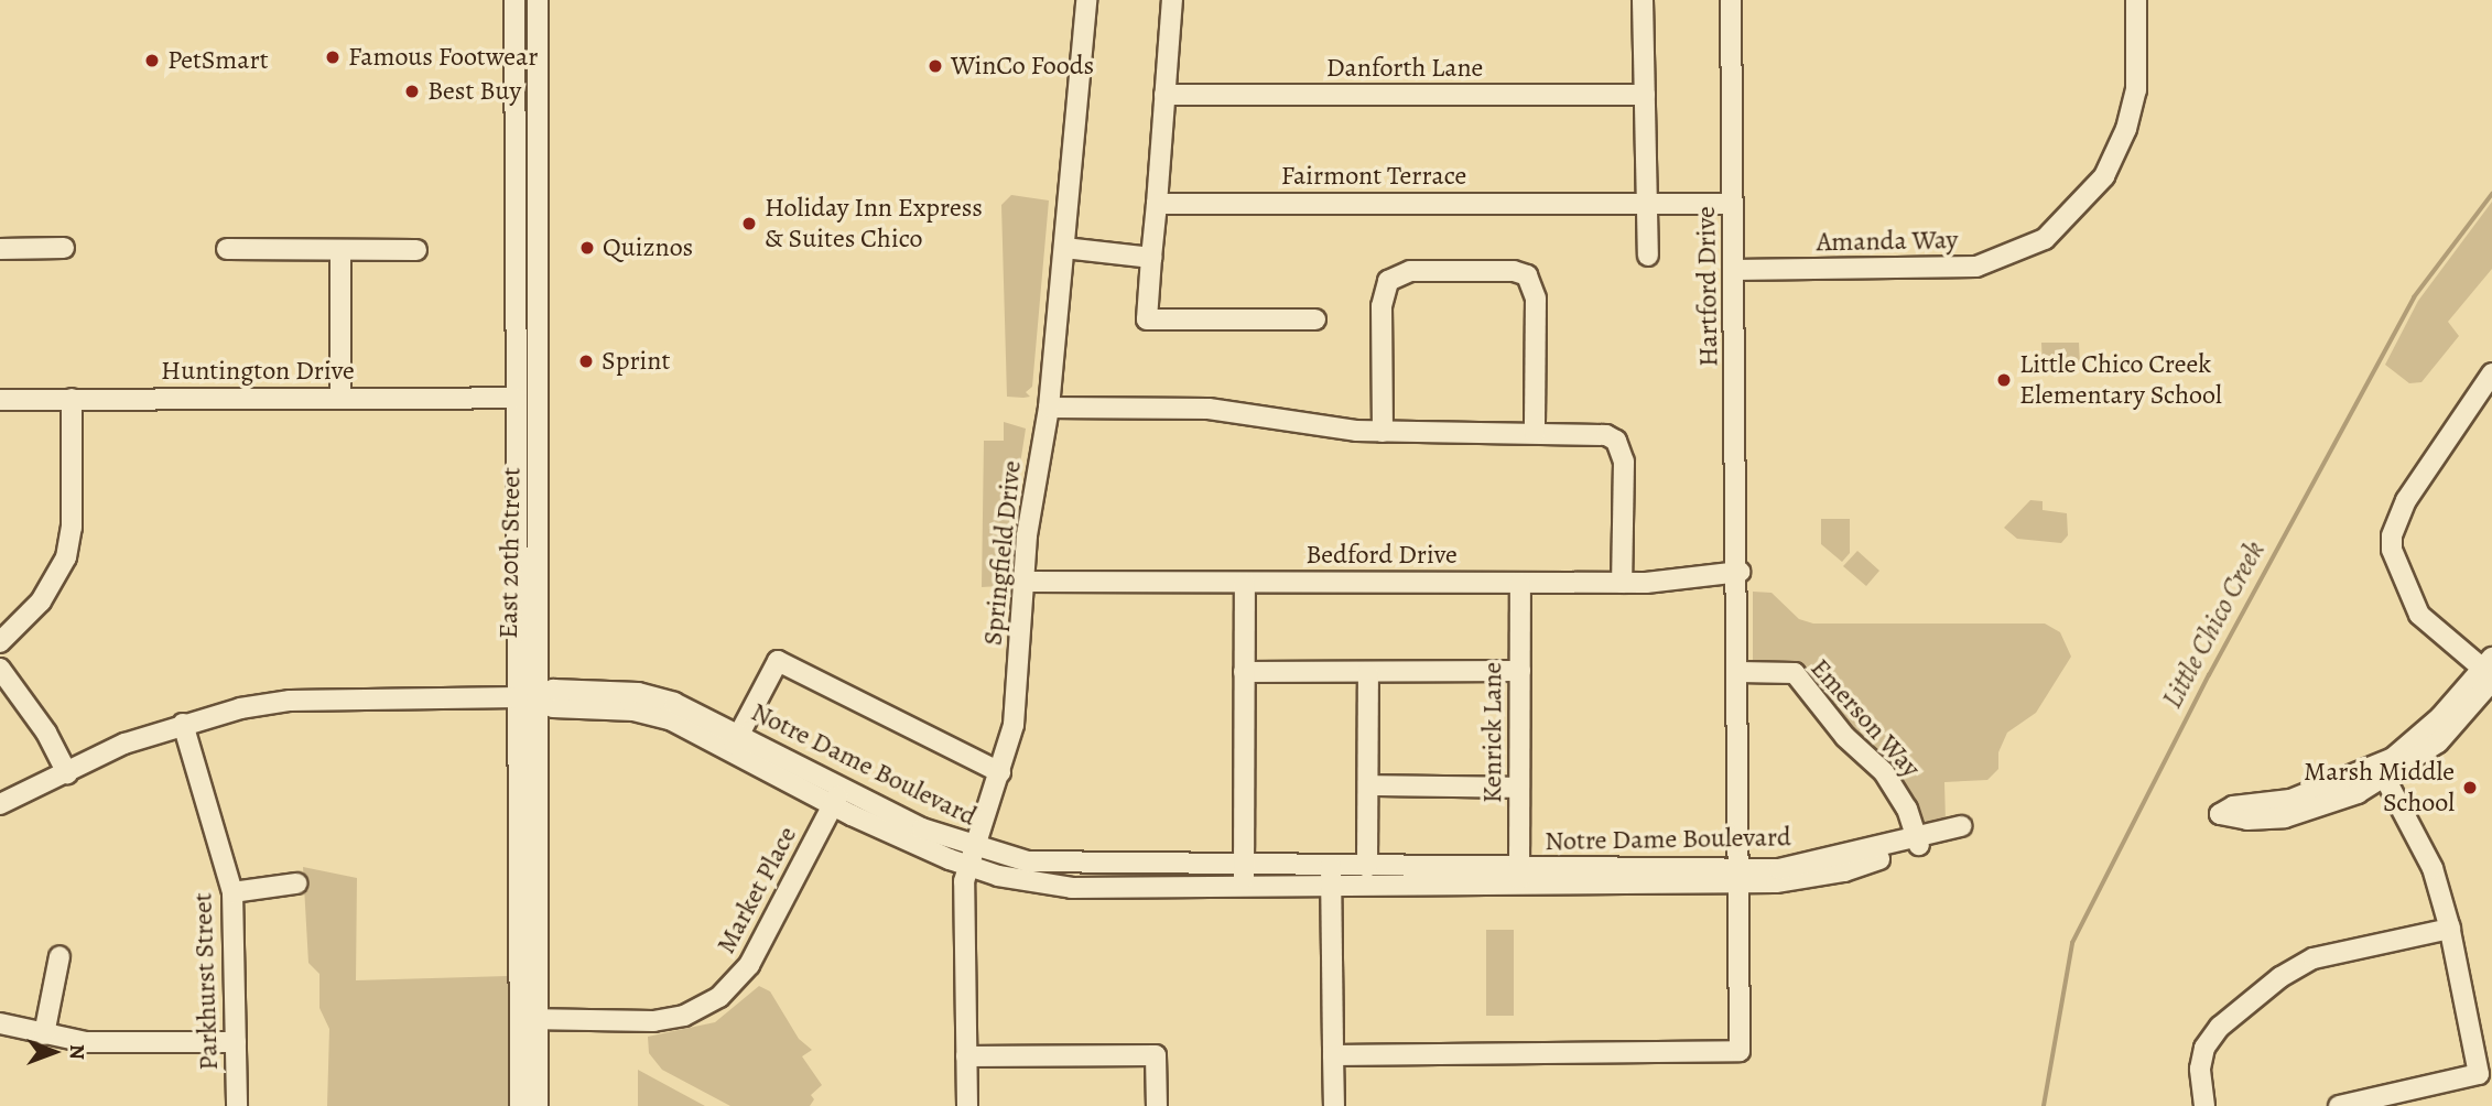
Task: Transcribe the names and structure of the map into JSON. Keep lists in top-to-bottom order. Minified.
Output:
{"streets":{"street":["Danforth Lane","Fairmont Terrace","Amanda Way","Hartford Drive","Huntington Drive","East 20th Street","Springfield Drive","Bedford Drive","Emerson Way","Kenrick Lane","Notre Dame Boulevard","Market Place","Parkhurst Street"]},"crossings":[["Fairmont Terrace","Hartford Drive"],["Amanda Way","Hartford Drive"],["Hartford Drive","Bedford Drive"],["Hartford Drive","Emerson Way"],["Hartford Drive","Notre Dame Boulevard"],["Huntington Drive","East 20th Street"],["East 20th Street","Notre Dame Boulevard"],["East 20th Street","Market Place"],["Springfield Drive","Bedford Drive"],["Springfield Drive","Notre Dame Boulevard"],["Bedford Drive","Kenrick Lane"],["Emerson Way","Notre Dame Boulevard"],["Kenrick Lane","Notre Dame Boulevard"],["Notre Dame Boulevard","Market Place"],["Notre Dame Boulevard","Parkhurst Street"]],"water":["Little Chico Creek"],"places":["Famous Footwear","PetSmart","WinCo Foods","Best Buy","Holiday Inn Express & Suites Chico","Quiznos","Sprint","Little Chico Creek Elementary School","Marsh Middle School"],"north":"right"}
